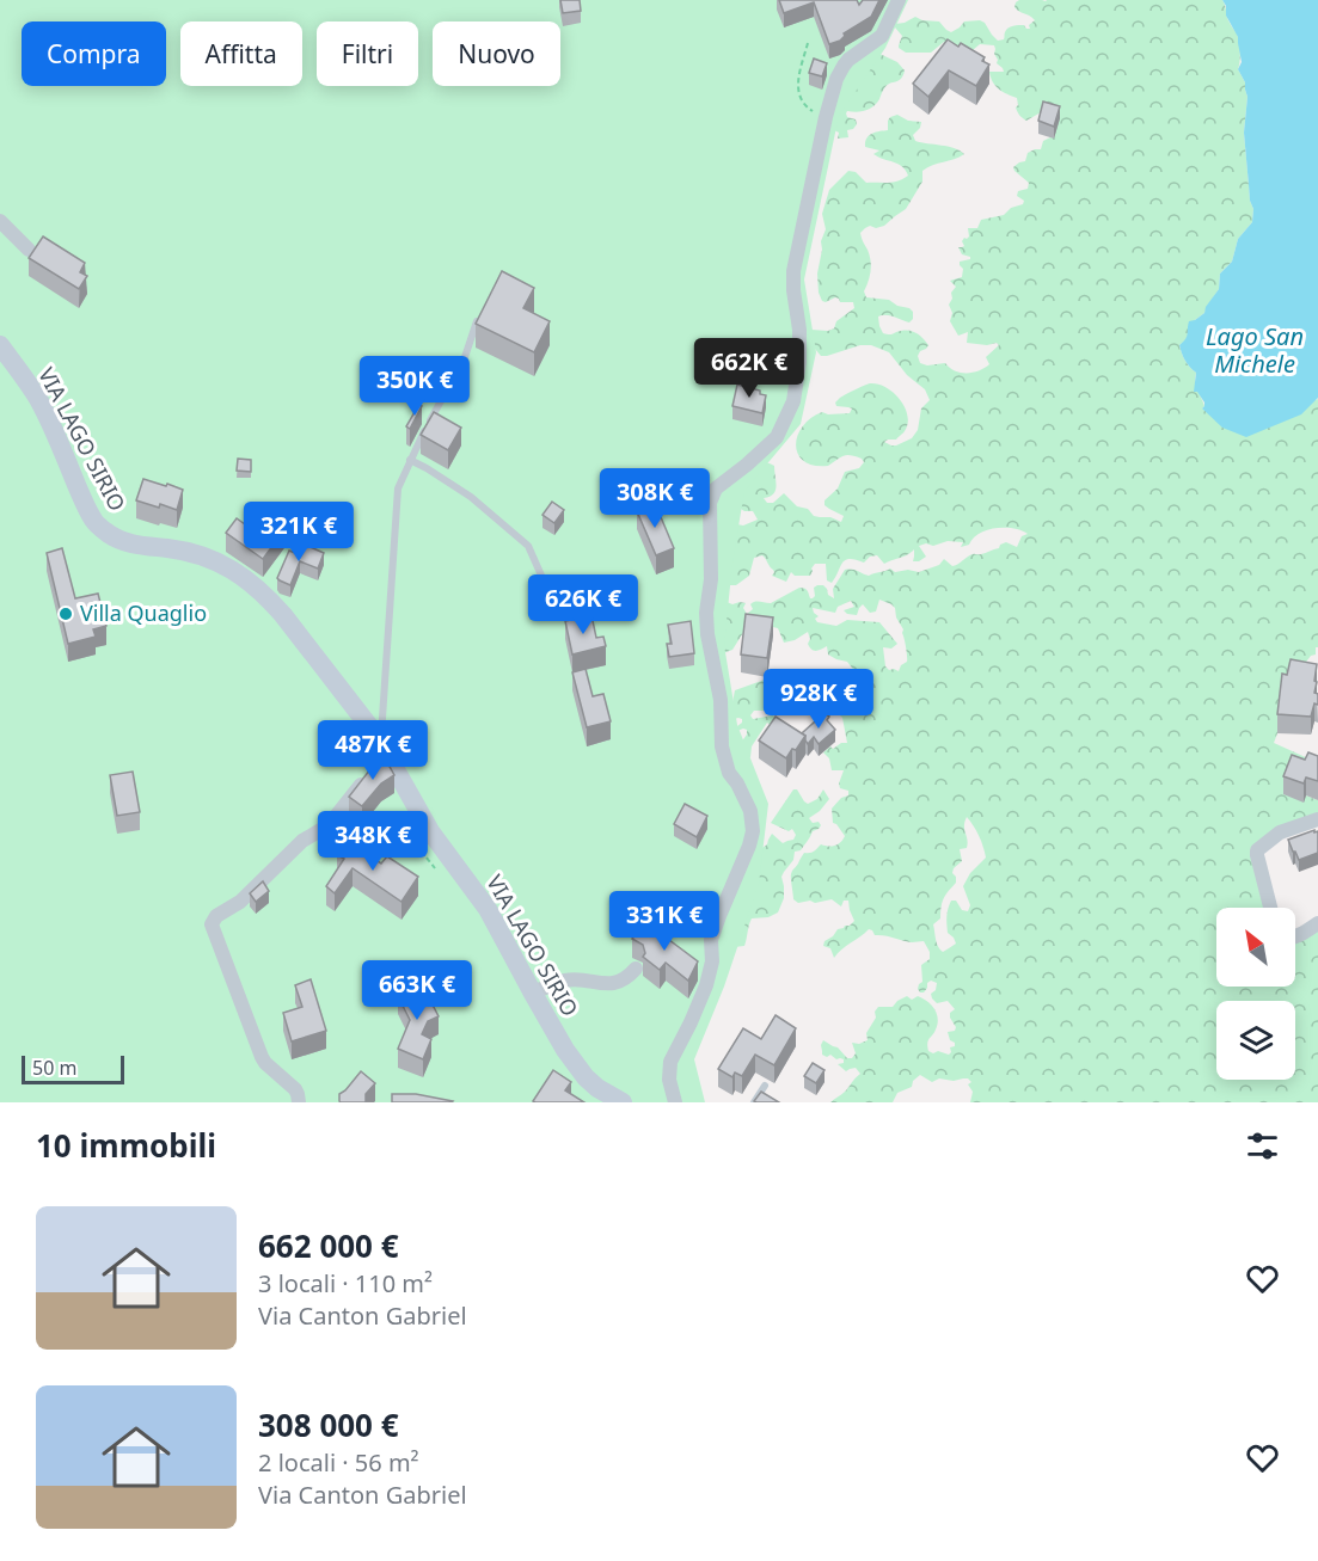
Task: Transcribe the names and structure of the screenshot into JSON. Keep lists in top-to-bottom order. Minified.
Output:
{"streets":{"main road":["VIA LAGO SIRIO"]},"water":["Lago San Michele"],"places":["Villa Quaglio"],"scale_bar":"50 m","north":"top left","page":{"chip":["Compra","Affitta","Filtri","Nuovo"],"price":["662K €","350K €","308K €","321K €","626K €","928K €","487K €","348K €","331K €","663K €"],"scale":"50 m","heading":"10 immobili","list":[{"name":"662 000 €","note":"3 locali · 110 m² · Via Canton Gabriel"},{"name":"308 000 €","note":"2 locali · 56 m² · Via Canton Gabriel"}]}}
